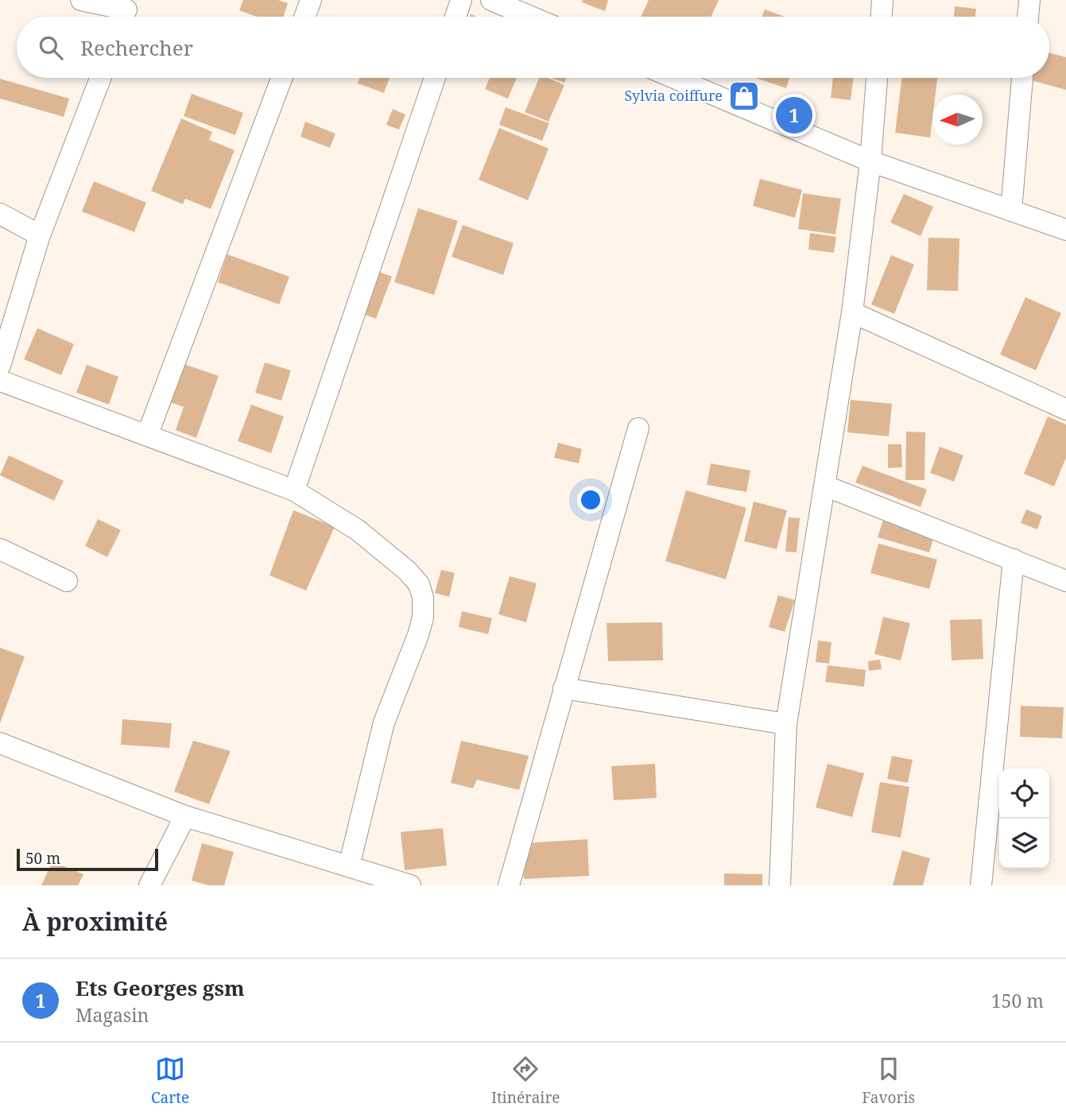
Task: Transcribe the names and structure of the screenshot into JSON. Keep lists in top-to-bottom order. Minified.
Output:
{"places":{"shop":["Sylvia coiffure"]},"scale_bar":"50 m","north":"left","page":{"search":"Rechercher","pins":"1","scale":"50 m","heading":"À proximité","list":[{"mark":"1","name":"Ets Georges gsm","note":"Magasin","value":"150 m"}],"nav":["Carte","Itinéraire","Favoris"]}}
